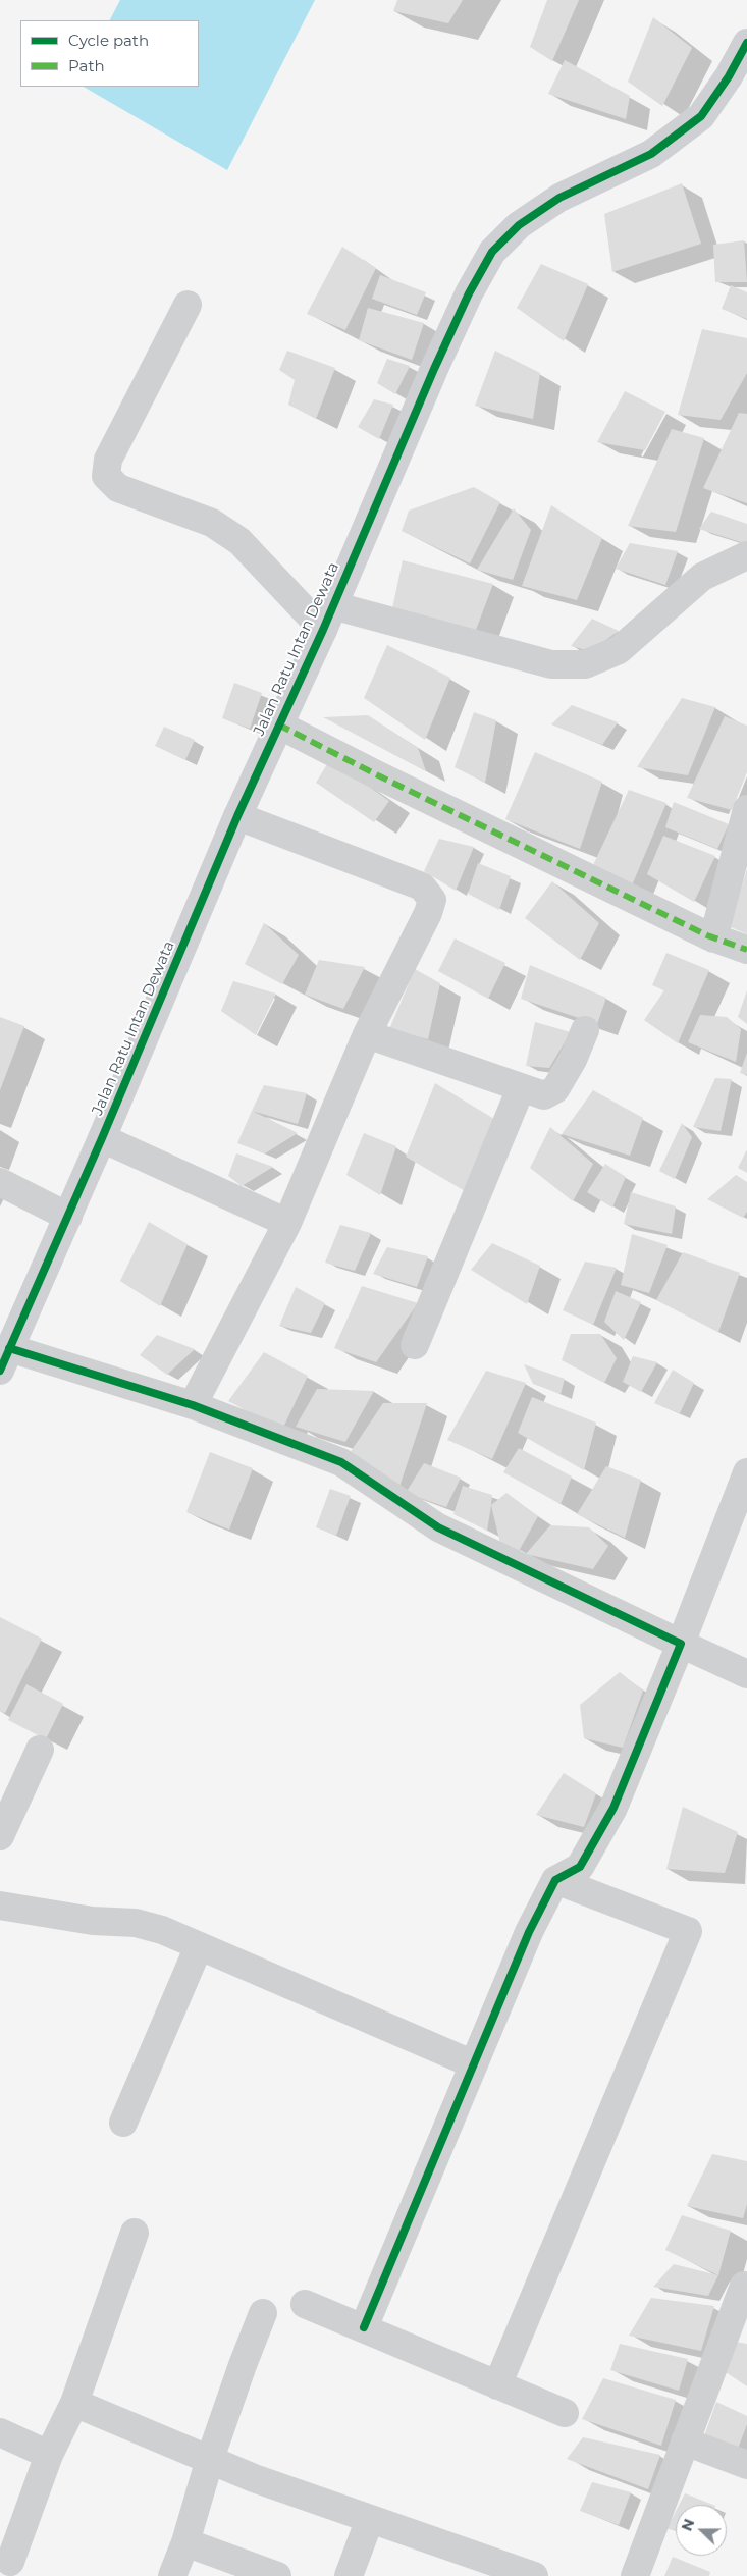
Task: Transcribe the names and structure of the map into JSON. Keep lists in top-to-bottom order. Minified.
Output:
{"streets":{"street":["Jalan Ratu Intan Dewata"]},"legend":["Cycle path","Path"],"north":"left"}
